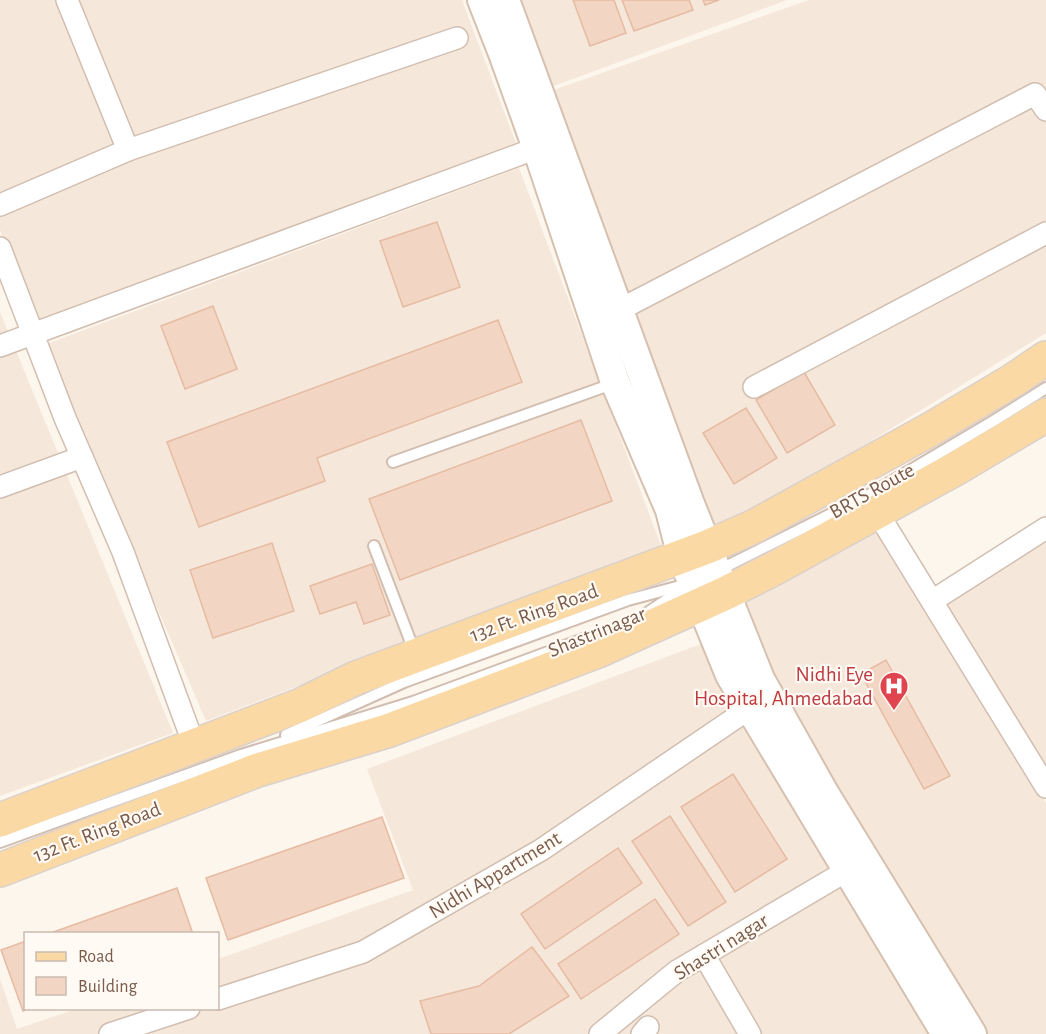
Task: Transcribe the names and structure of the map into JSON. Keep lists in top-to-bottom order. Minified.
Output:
{"streets":{"main road":["132 Ft. Ring Road"],"street":["Nidhi Appartment","Shastri nagar"],"lane":["BRTS Route","Shastrinagar"]},"crossings":[["BRTS Route","132 Ft. Ring Road"],["BRTS Route","Shastrinagar"],["132 Ft. Ring Road","Shastrinagar"]],"places":{"hospital":["Nidhi Eye Hospital, Ahmedabad"]},"legend":["Road","Building"]}
